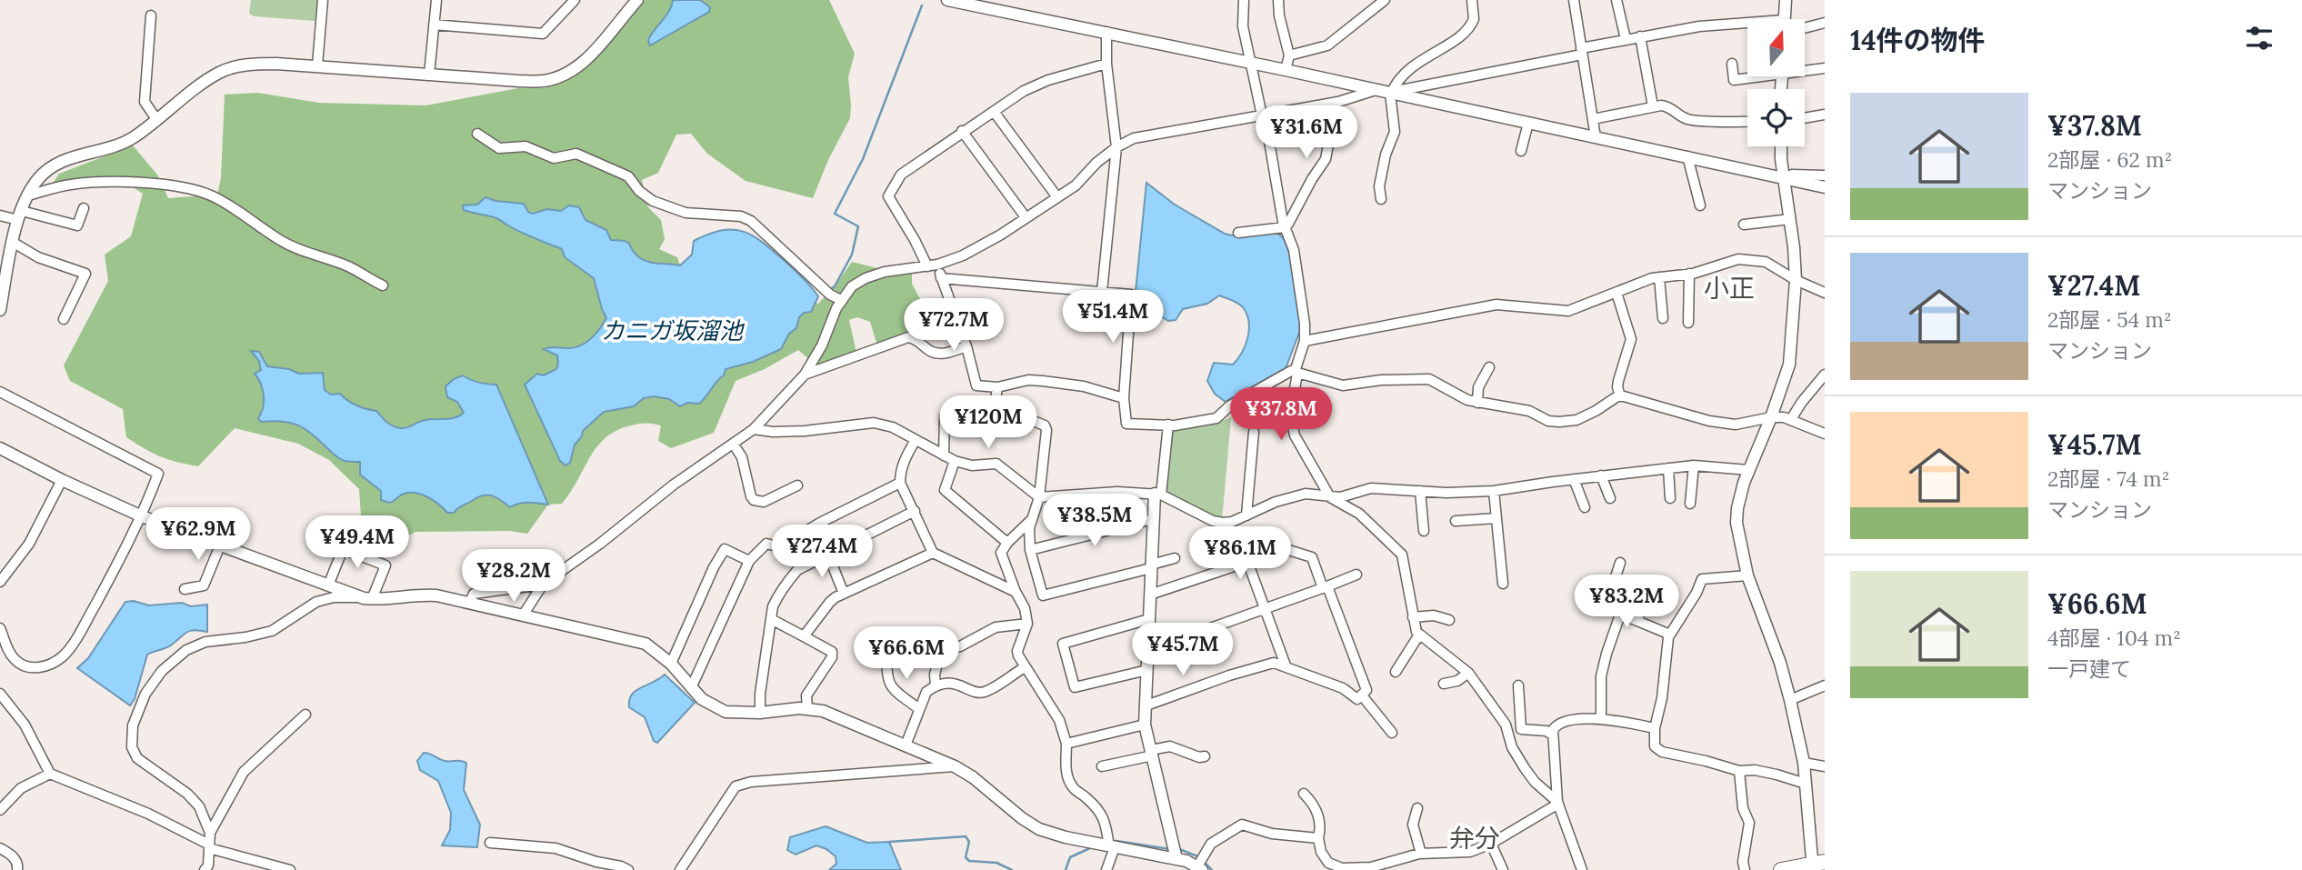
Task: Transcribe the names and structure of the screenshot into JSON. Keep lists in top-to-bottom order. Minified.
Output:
{"districts":["小正","弁分"],"water":["カニガ坂溜池"],"north":"top","page":{"heading":"14件の物件","list":[{"name":"¥37.8M","note":"2部屋 · 62 m² · マンション"},{"name":"¥27.4M","note":"2部屋 · 54 m² · マンション"},{"name":"¥45.7M","note":"2部屋 · 74 m² · マンション"},{"name":"¥66.6M","note":"4部屋 · 104 m² · 一戸建て"}],"price":["¥31.6M","¥51.4M","¥72.7M","¥37.8M","¥120M","¥38.5M","¥62.9M","¥49.4M","¥27.4M","¥86.1M","¥28.2M","¥83.2M","¥45.7M","¥66.6M"]}}
